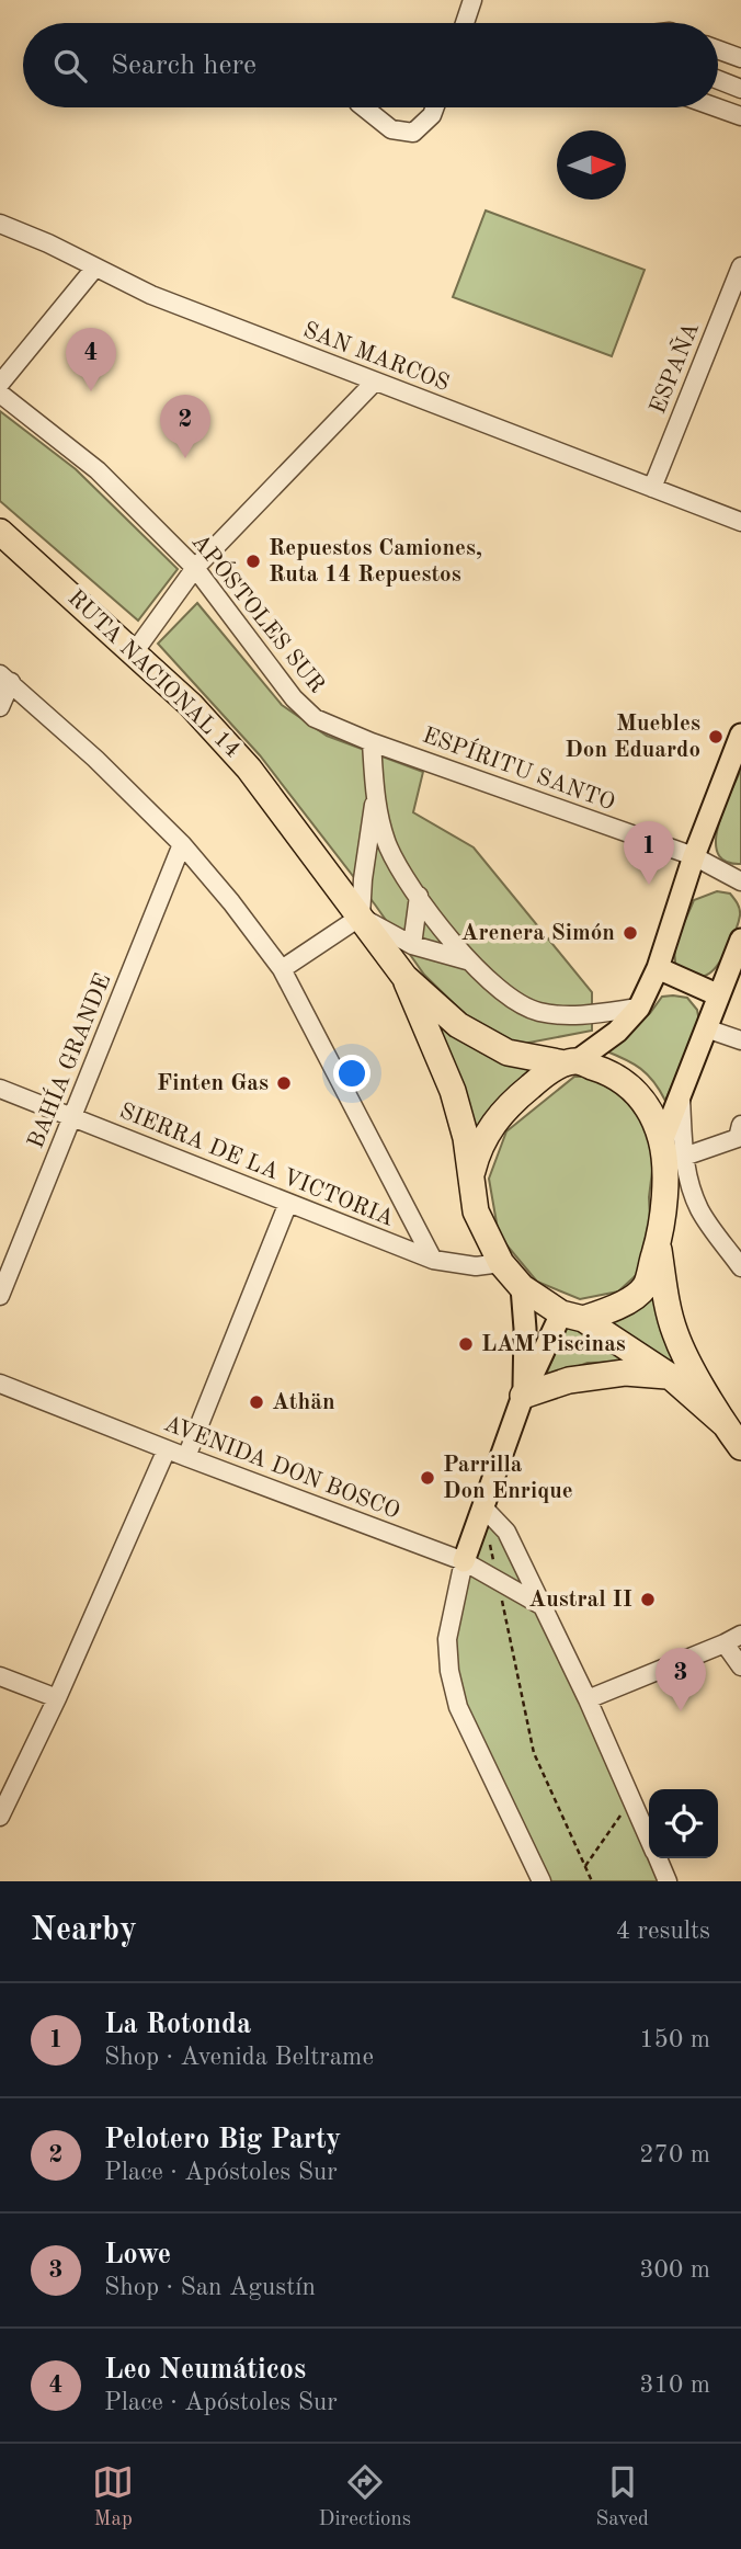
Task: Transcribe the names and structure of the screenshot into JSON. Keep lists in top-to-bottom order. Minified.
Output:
{"streets":{"highway":["RUTA NACIONAL 14"],"street":["SAN MARCOS","ESPAÑA","APÓSTOLES SUR","ESPÍRITU SANTO","BAHÍA GRANDE","SIERRA DE LA VICTORIA","AVENIDA DON BOSCO"]},"crossings":[["SAN MARCOS","ESPAÑA"],["APÓSTOLES SUR","ESPÍRITU SANTO"],["RUTA NACIONAL 14","SIERRA DE LA VICTORIA"],["BAHÍA GRANDE","SIERRA DE LA VICTORIA"]],"places":["Repuestos Camiones, Ruta 14 Repuestos","Muebles Don Eduardo","Arenera Simón","Finten Gas","LAM Piscinas","Athän","Parrilla Don Enrique","Austral II"],"north":"right","page":{"search":"Search here","pins":["4","2","1","3"],"heading":["Nearby","4 results"],"list":[{"mark":"1","name":"La Rotonda","note":"Shop · Avenida Beltrame","value":"150 m"},{"mark":"2","name":"Pelotero Big Party","note":"Place · Apóstoles Sur","value":"270 m"},{"mark":"3","name":"Lowe","note":"Shop · San Agustín","value":"300 m"},{"mark":"4","name":"Leo Neumáticos","note":"Place · Apóstoles Sur","value":"310 m"}],"nav":["Map","Directions","Saved"]}}
